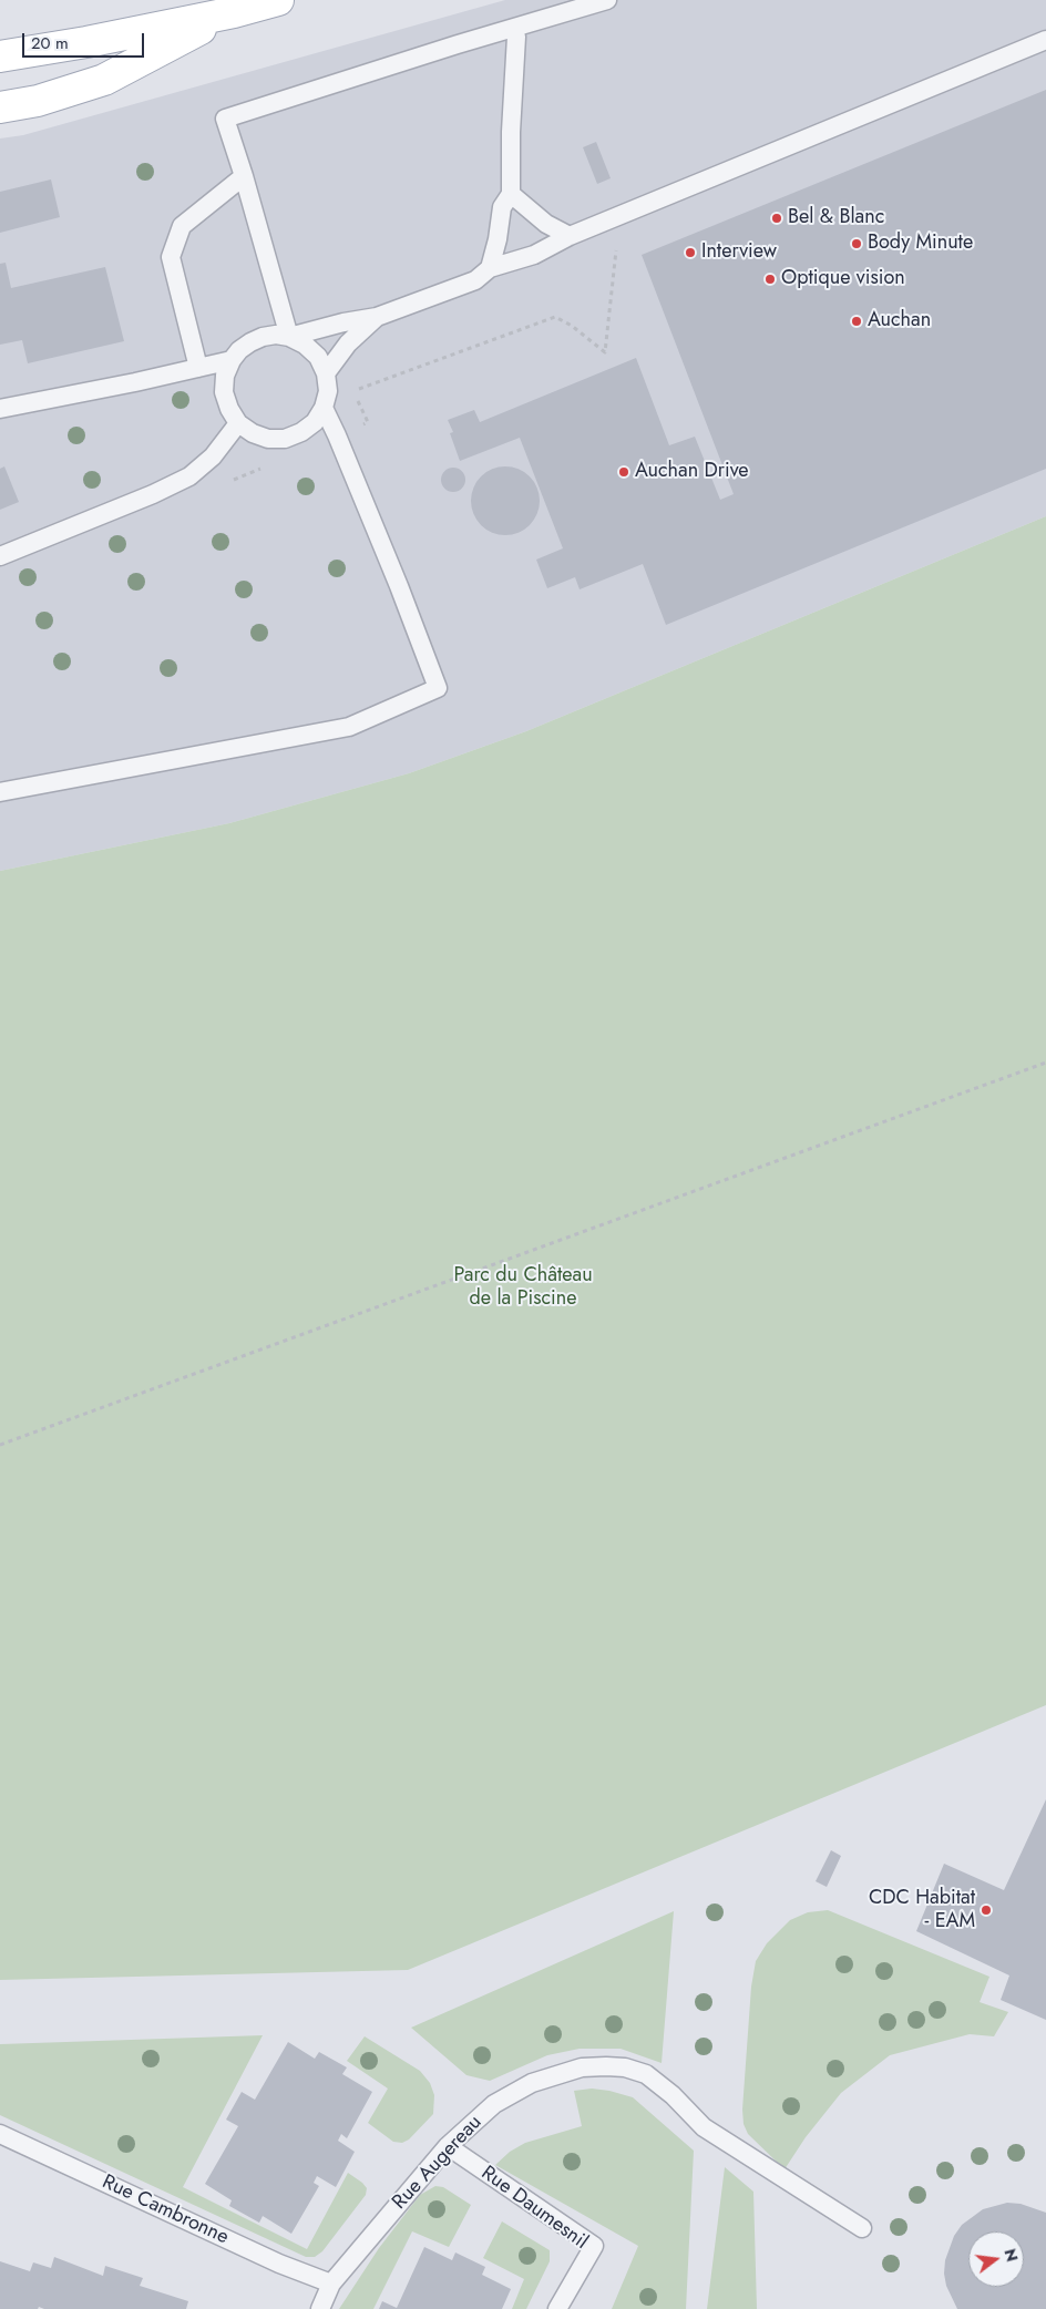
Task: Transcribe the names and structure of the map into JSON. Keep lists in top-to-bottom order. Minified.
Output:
{"streets":{"lane":["Rue Augereau","Rue Daumesnil","Rue Cambronne"]},"crossings":[["Rue Augereau","Rue Daumesnil"],["Rue Augereau","Rue Cambronne"]],"parks":["Parc du Château de la Piscine"],"places":["Bel & Blanc","Body Minute","Interview","Optique vision","Auchan","Auchan Drive","CDC Habitat - EAM"],"scale_bar":"20 m","north":"right"}
